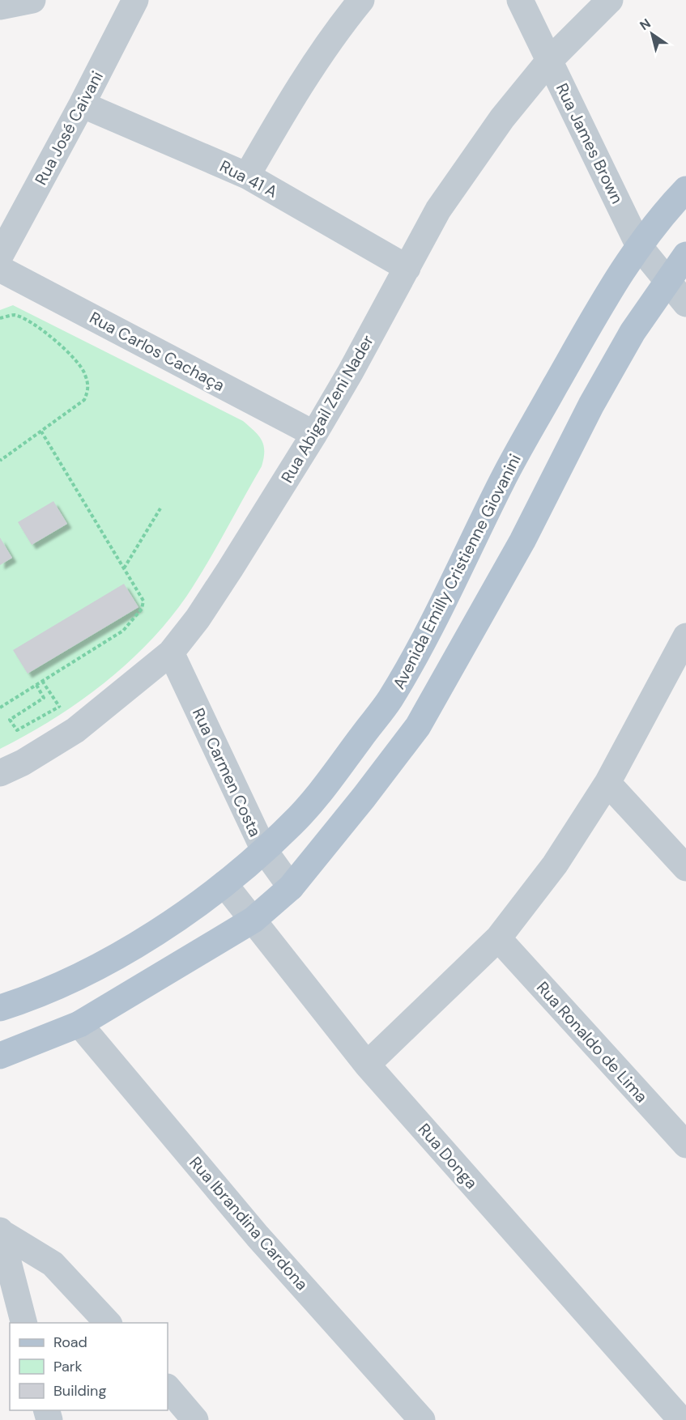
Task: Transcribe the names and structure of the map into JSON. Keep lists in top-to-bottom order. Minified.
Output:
{"streets":{"main road":["Avenida Emilly Cristienne Giovanini"],"street":["Rua José Caivani","Rua James Brown","Rua 41 A","Rua Carlos Cachaça","Rua Abigail Zeni Nader","Rua Carmen Costa","Rua Ronaldo de Lima","Rua Donga","Rua Ibrandina Cardona"]},"crossings":[["Rua José Caivani","Rua 41 A"],["Rua James Brown","Rua Abigail Zeni Nader"],["Rua James Brown","Avenida Emilly Cristienne Giovanini"],["Rua 41 A","Rua Abigail Zeni Nader"],["Rua Carlos Cachaça","Rua Abigail Zeni Nader"],["Rua Abigail Zeni Nader","Rua Carmen Costa"],["Avenida Emilly Cristienne Giovanini","Rua Carmen Costa"],["Avenida Emilly Cristienne Giovanini","Rua Donga"]],"legend":["Road","Park","Building"],"north":"top left"}
